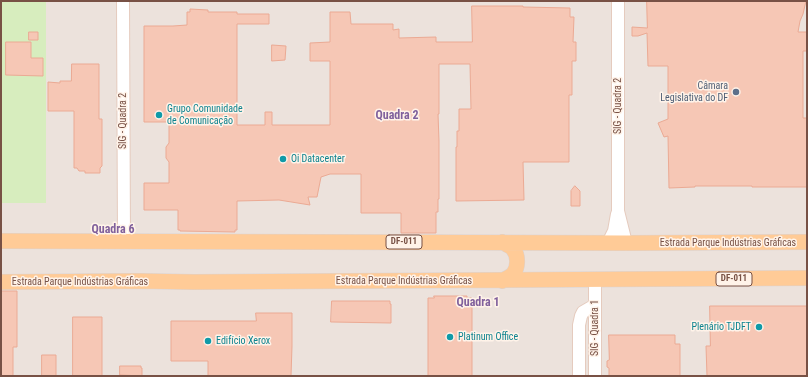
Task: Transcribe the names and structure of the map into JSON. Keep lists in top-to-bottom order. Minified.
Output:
{"streets":{"main road":["DF-011","Estrada Parque Indústrias Gráficas"],"street":["SIG - Quadra 2","SIG - Quadra 1"]},"crossings":[["SIG - Quadra 2","Estrada Parque Indústrias Gráficas"],["Estrada Parque Indústrias Gráficas","SIG - Quadra 1"]],"districts":["Quadra 2","Quadra 6","Quadra 1"],"places":["Câmara Legislativa do DF","Grupo Comunidade de Comunicação","Oi Datacenter","Plenário TJDFT","Platinum Office","Edifício Xerox"]}
